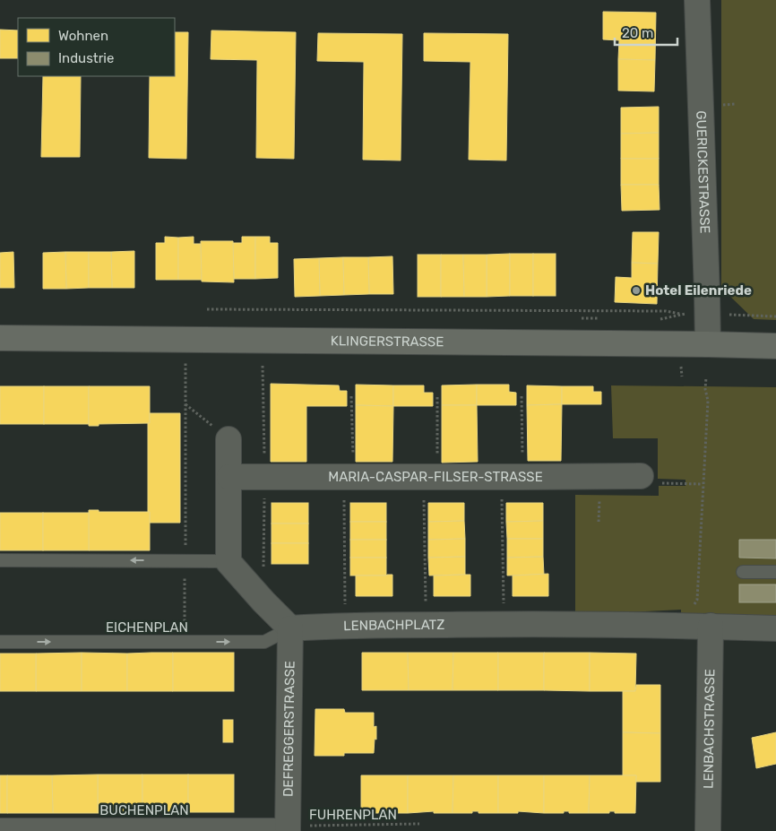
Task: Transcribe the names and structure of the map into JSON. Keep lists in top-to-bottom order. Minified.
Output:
{"streets":{"street":["GUERICKESTRASSE","KLINGERSTRASSE","MARIA-CASPAR-FILSER-STRASSE","LENBACHPLATZ","LENBACHSTRASSE","DEFREGGERSTRASSE"],"lane":["EICHENPLAN","BUCHENPLAN"],"path":["FUHRENPLAN"]},"crossings":[["GUERICKESTRASSE","KLINGERSTRASSE"],["LENBACHPLATZ","EICHENPLAN"],["LENBACHPLATZ","LENBACHSTRASSE"],["LENBACHPLATZ","DEFREGGERSTRASSE"],["EICHENPLAN","DEFREGGERSTRASSE"],["DEFREGGERSTRASSE","BUCHENPLAN"],["DEFREGGERSTRASSE","FUHRENPLAN"],["BUCHENPLAN","FUHRENPLAN"]],"places":["Hotel Eilenriede"],"legend":["Wohnen","Industrie"],"scale_bar":"20 m"}
